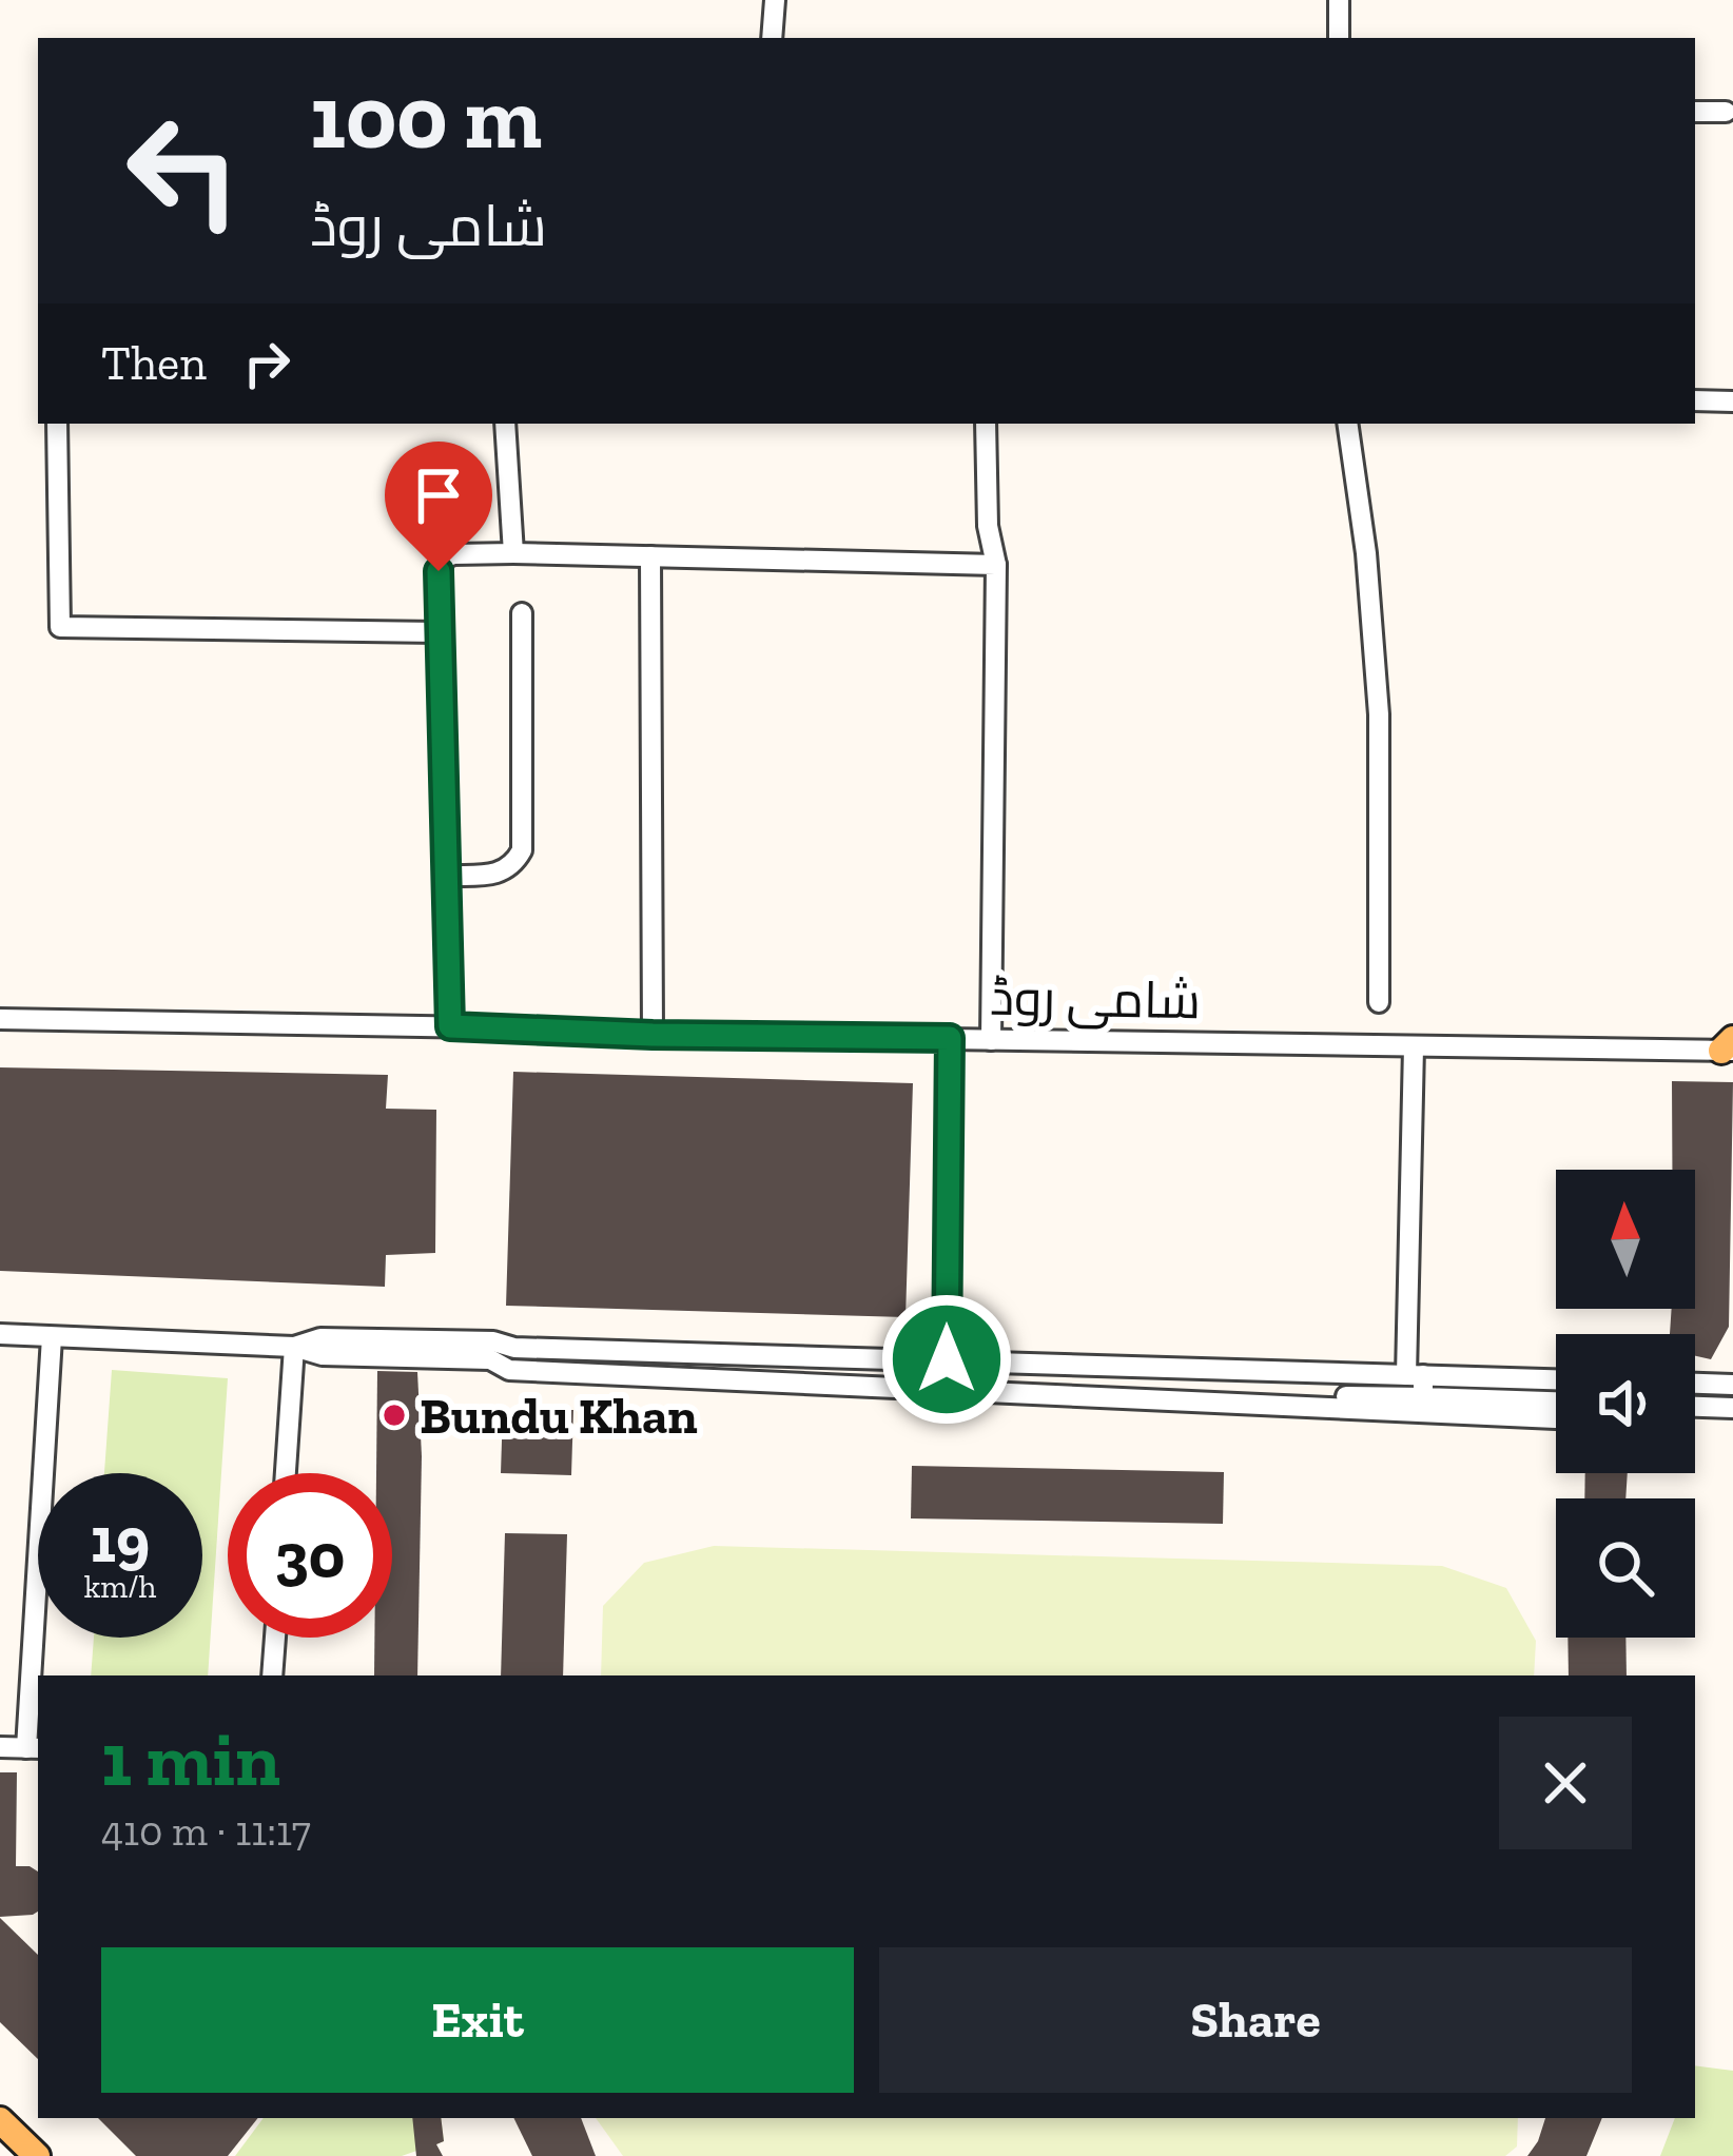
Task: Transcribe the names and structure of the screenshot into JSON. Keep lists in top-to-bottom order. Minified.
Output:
{"streets":{"street":["شامی روڈ"]},"places":["Bundu Khan"],"north":"top","page":{"turn":["100 m","شامی روڈ"],"then":"Then","speed":"19 km/h","limit":"30","heading":["1 min","410 m · 11:17"],"buttons":["Exit","Share"]}}
